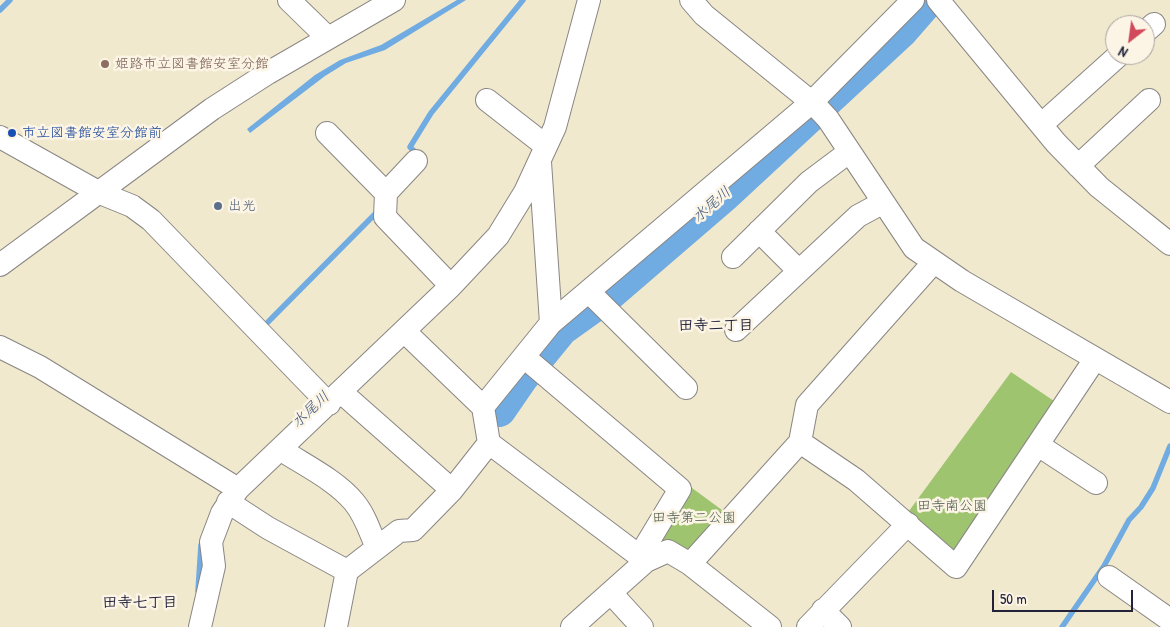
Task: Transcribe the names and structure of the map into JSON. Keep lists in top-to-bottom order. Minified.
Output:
{"districts":["田寺二丁目","田寺七丁目"],"water":["水尾川"],"parks":["田寺南公園","田寺第二公園"],"places":["姫路市立図書館安室分館","市立図書館安室分館前","出光"],"scale_bar":"50 m","north":"bottom left"}
